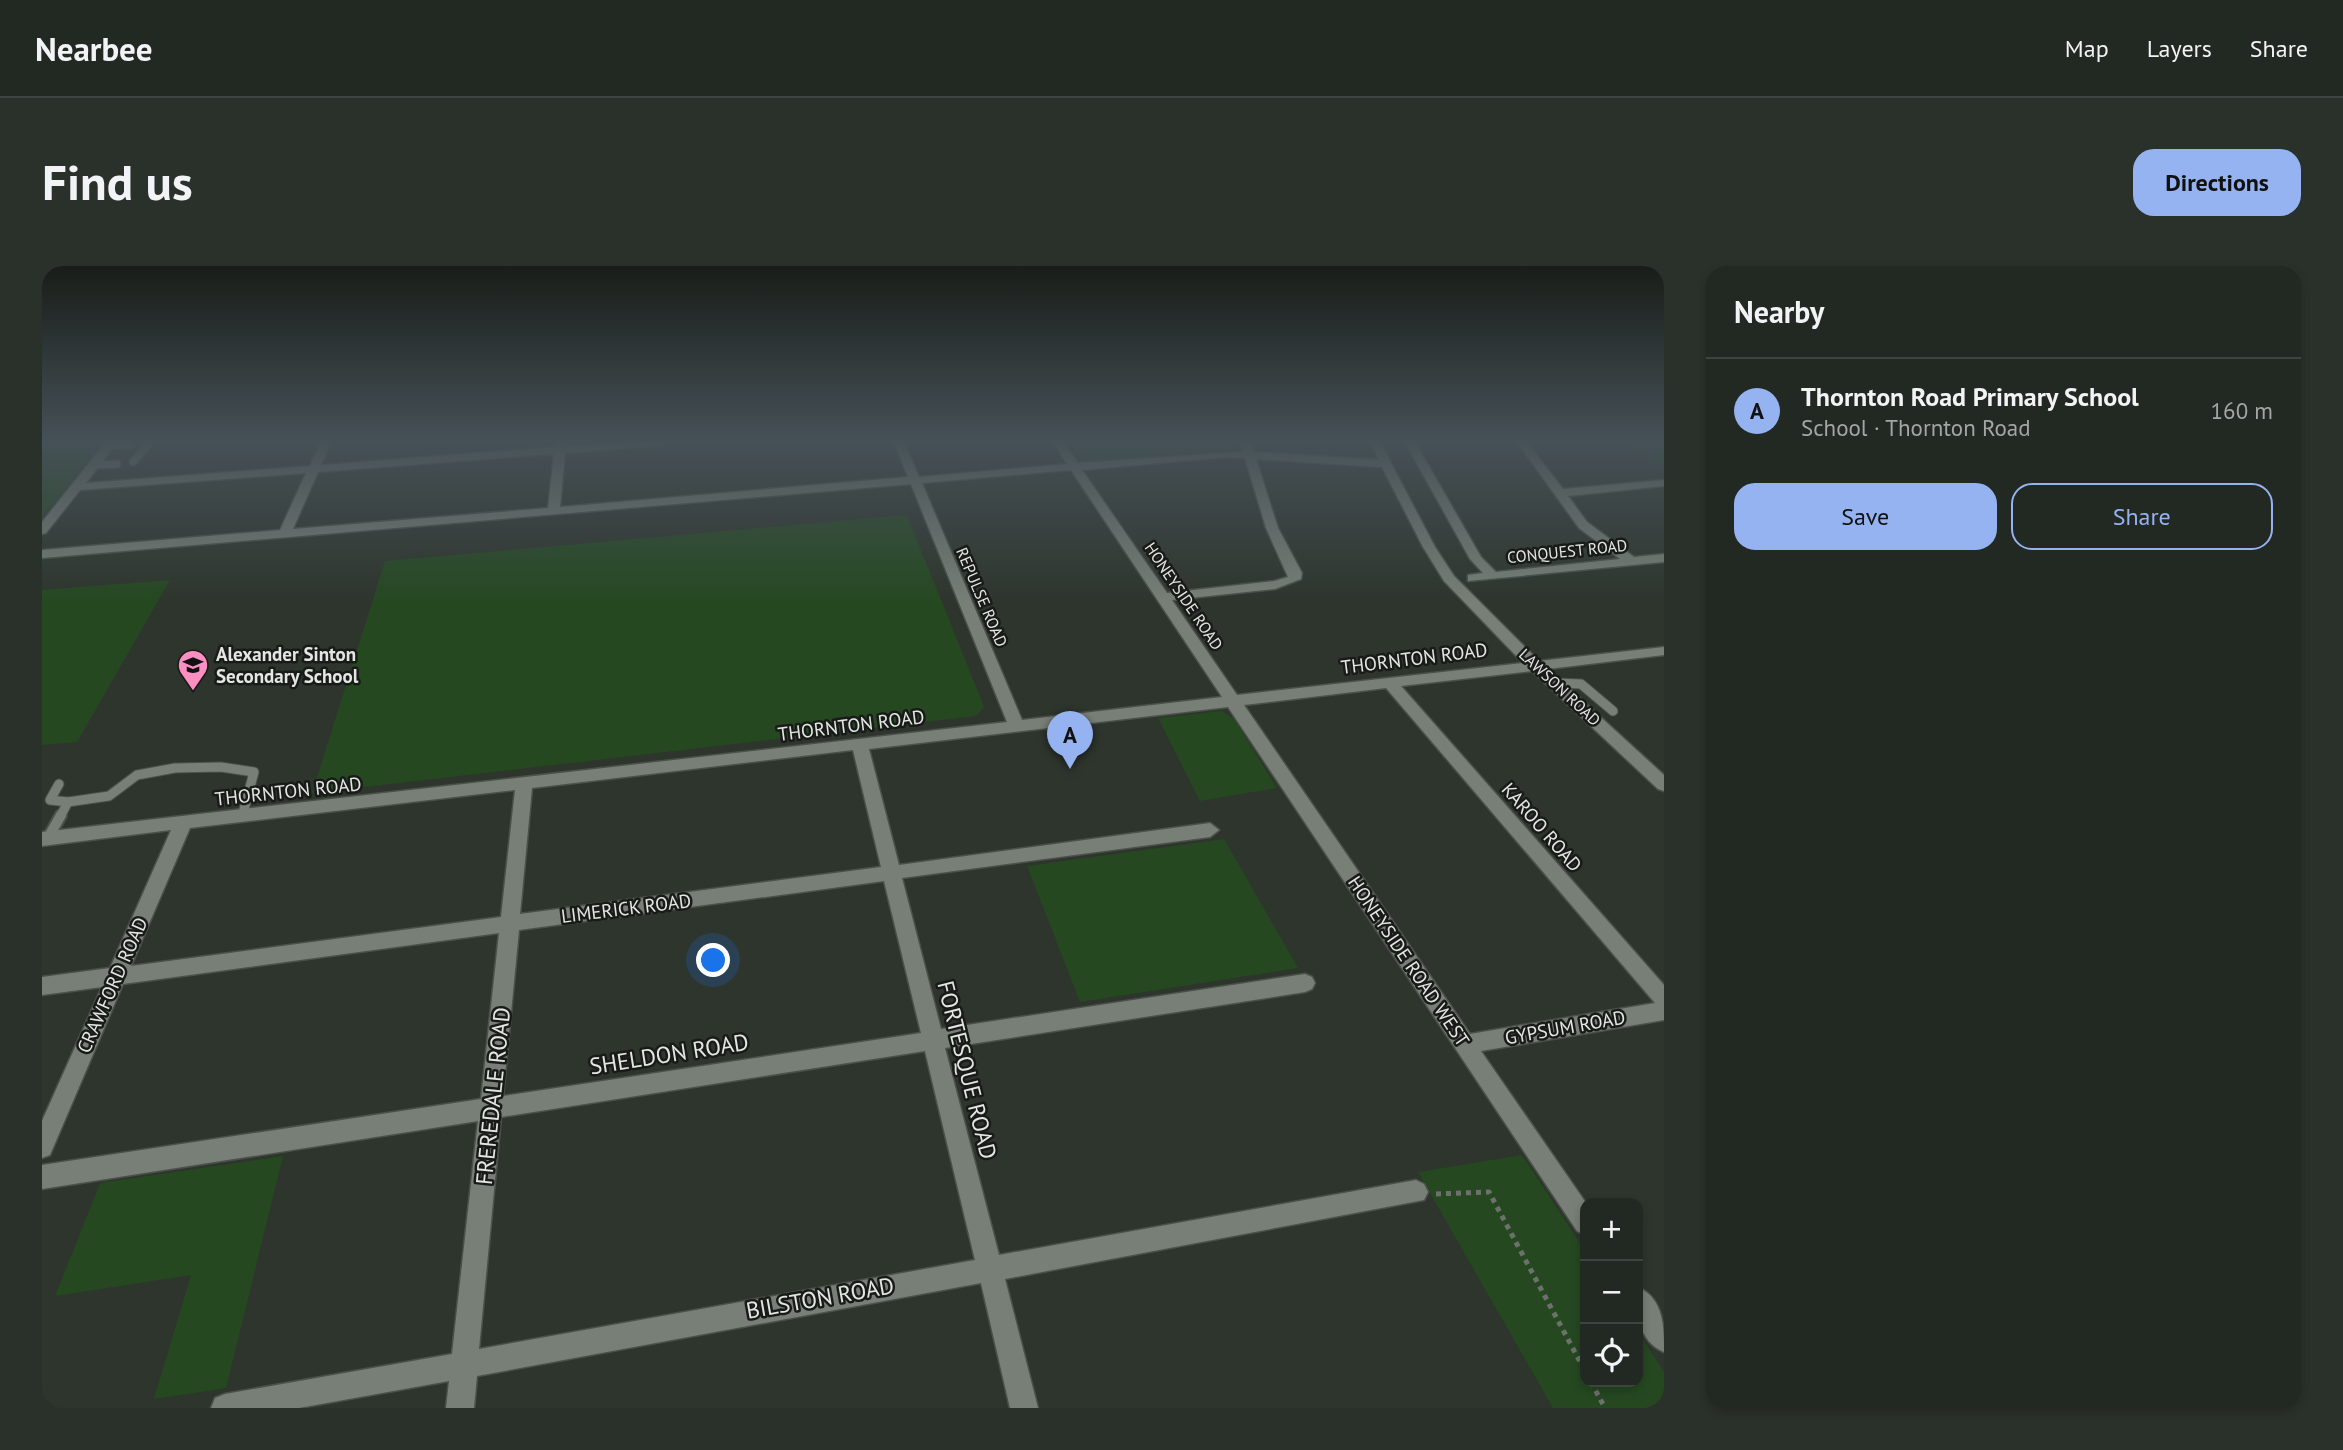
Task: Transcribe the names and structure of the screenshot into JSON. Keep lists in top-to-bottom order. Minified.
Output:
{"streets":{"street":["CONQUEST ROAD","HONEYSIDE ROAD","REPULSE ROAD","THORNTON ROAD","LAWSON ROAD","KAROO ROAD","LIMERICK ROAD","HONEYSIDE ROAD WEST","CRAWFORD ROAD","GYPSUM ROAD","SHELDON ROAD","FORTESQUE ROAD","FREREDALE ROAD","BILSTON ROAD"]},"crossings":[["HONEYSIDE ROAD","THORNTON ROAD"],["HONEYSIDE ROAD","HONEYSIDE ROAD WEST"],["REPULSE ROAD","THORNTON ROAD"],["THORNTON ROAD","LAWSON ROAD"],["THORNTON ROAD","KAROO ROAD"],["THORNTON ROAD","HONEYSIDE ROAD WEST"],["THORNTON ROAD","CRAWFORD ROAD"],["THORNTON ROAD","FORTESQUE ROAD"],["THORNTON ROAD","FREREDALE ROAD"],["LIMERICK ROAD","CRAWFORD ROAD"],["LIMERICK ROAD","FORTESQUE ROAD"],["LIMERICK ROAD","FREREDALE ROAD"],["HONEYSIDE ROAD WEST","GYPSUM ROAD"],["SHELDON ROAD","FORTESQUE ROAD"],["SHELDON ROAD","FREREDALE ROAD"],["FORTESQUE ROAD","BILSTON ROAD"],["FREREDALE ROAD","BILSTON ROAD"]],"places":{"school or university":["Alexander Sinton Secondary School"]},"page":{"header":"Nearbee","nav":["Map","Layers","Share"],"buttons":["Directions",["Save","Share"]],"title":"Find us","heading":"Nearby","list":[{"mark":"A","name":"Thornton Road Primary School","note":"School · Thornton Road","value":"160 m"}],"pins":"A","map_buttons":["+","−"]}}
